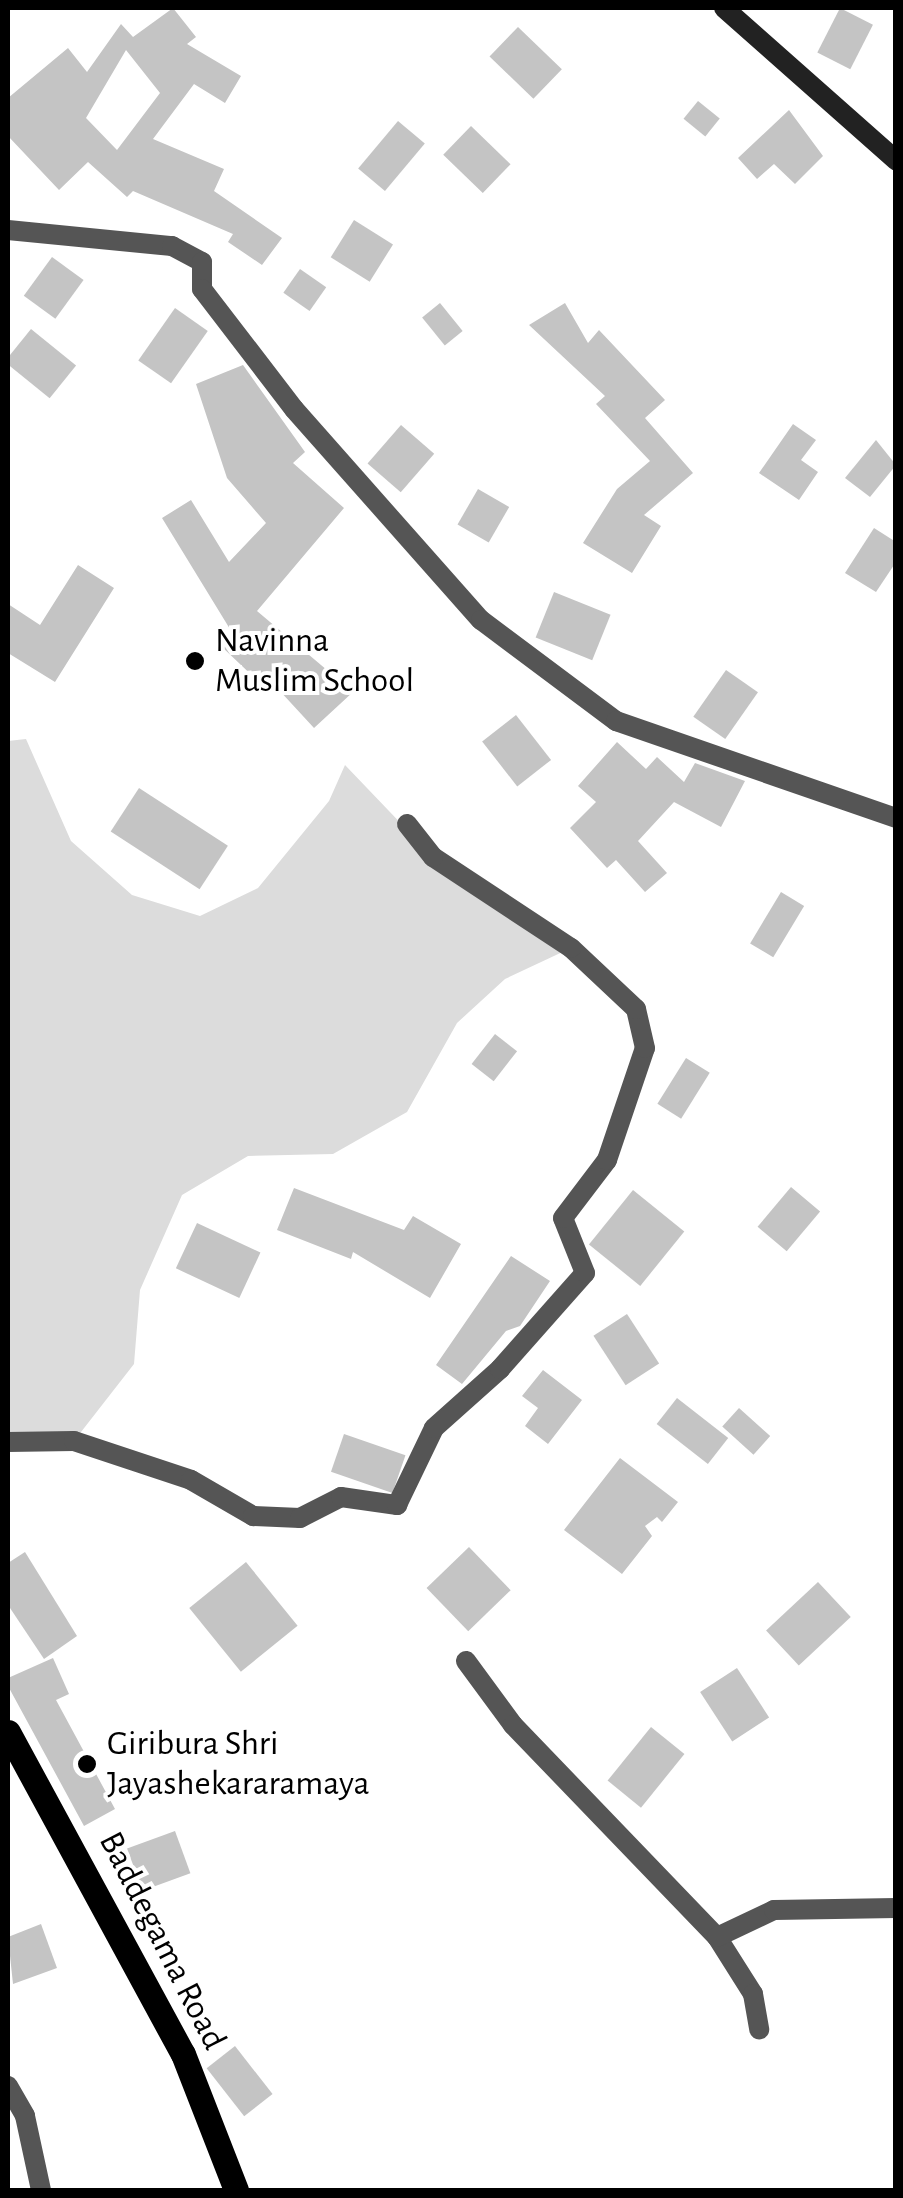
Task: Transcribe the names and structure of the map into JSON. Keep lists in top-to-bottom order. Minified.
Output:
{"streets":{"main road":["Baddegama Road"]},"places":["Navinna Muslim School","Giribura Shri Jayashekararamaya"]}
